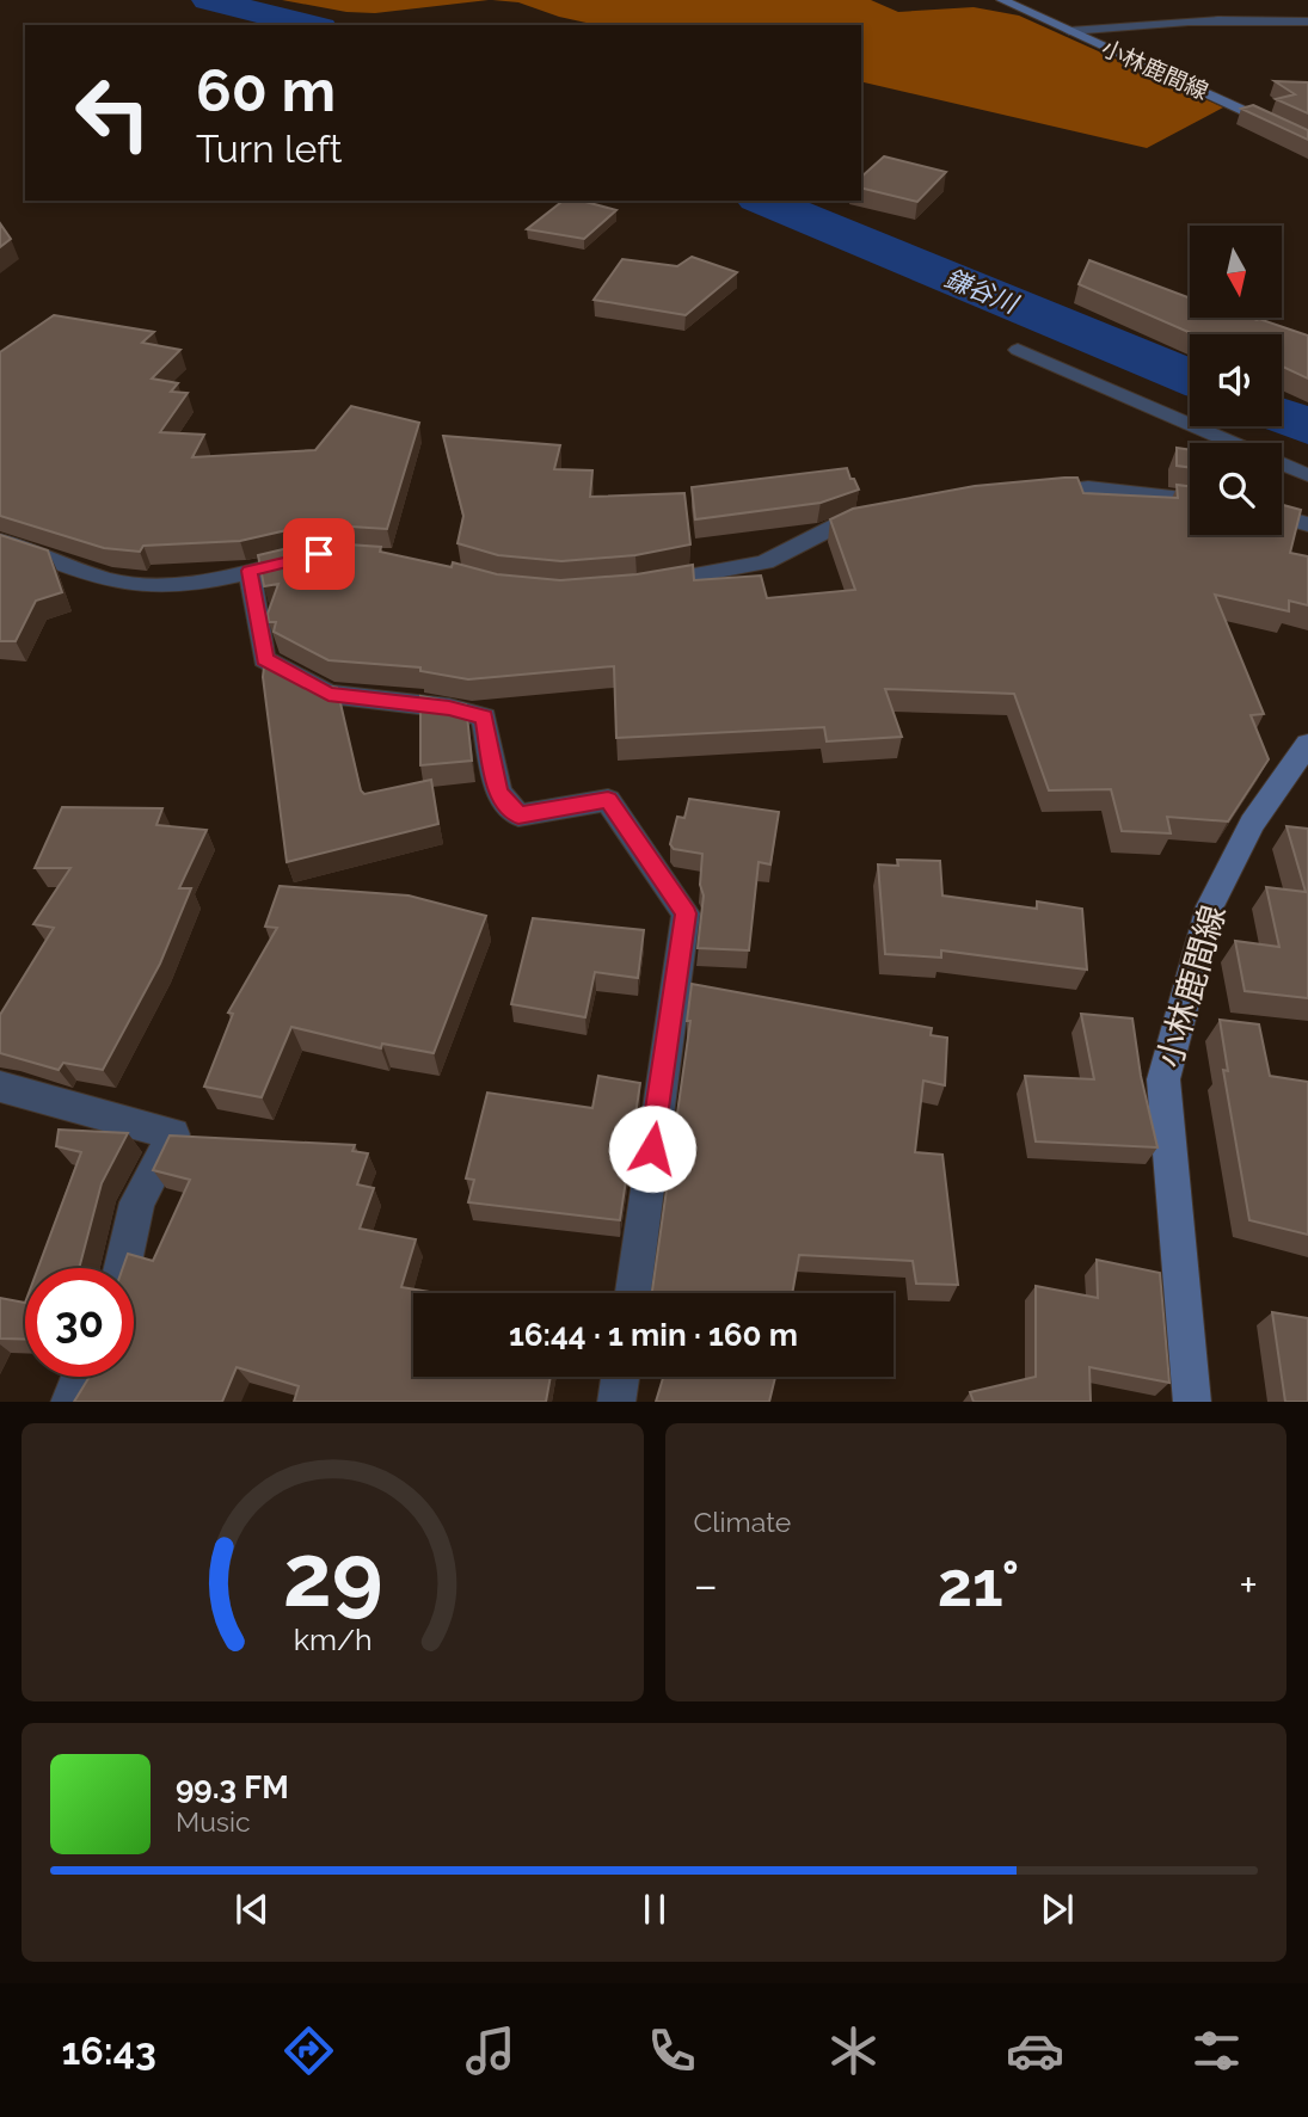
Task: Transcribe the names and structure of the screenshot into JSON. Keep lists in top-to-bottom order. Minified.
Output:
{"streets":{"main road":["小林鹿間線"]},"water":["鎌谷川"],"north":"bottom","page":{"turn":["60 m","Turn left"],"limit":"30","trip":"16:44 · 1 min · 160 m","tile":"Climate","heat":["−","21°","+"],"song":["99.3 FM","Music"],"tabs":"16:43","gauge":["29","km/h"]}}
